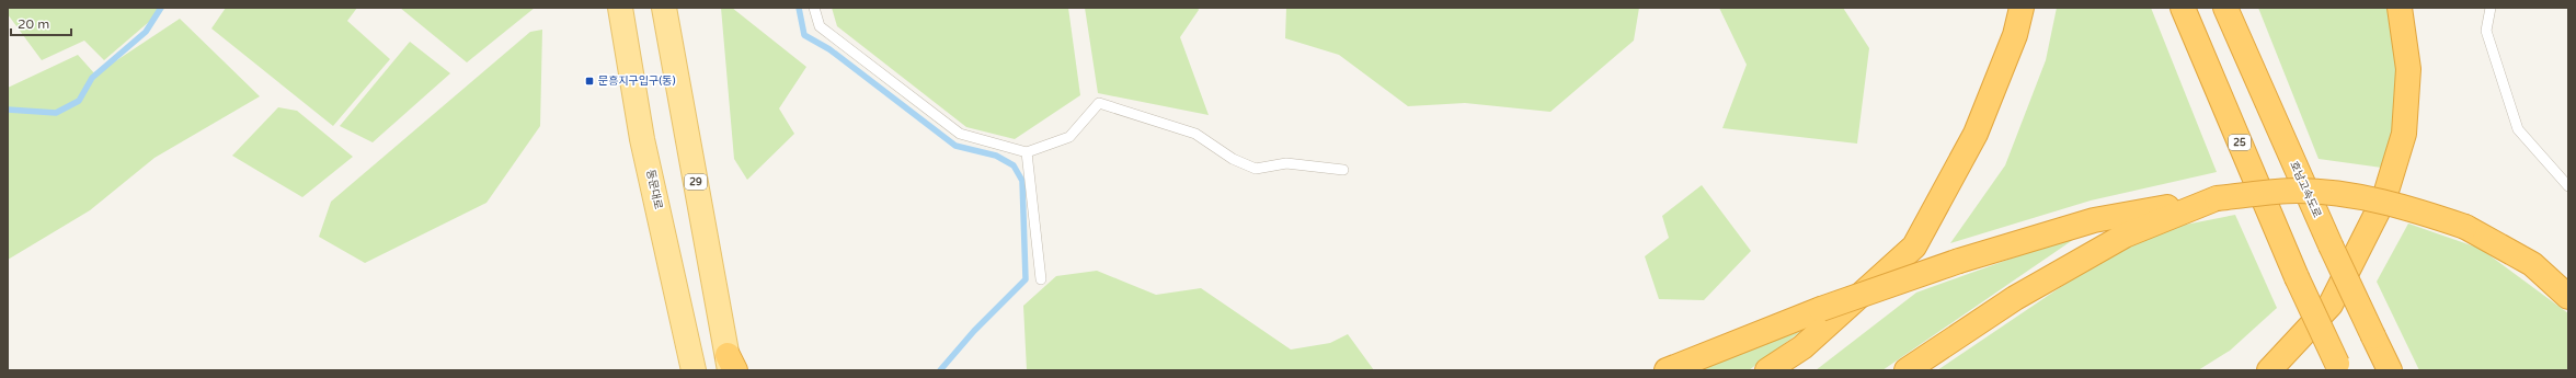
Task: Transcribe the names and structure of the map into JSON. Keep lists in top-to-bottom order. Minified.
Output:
{"streets":{"highway":["25","호남고속도로"],"main road":["29","동문대로"]},"places":{"transit":["문흥지구입구(동)"]},"scale_bar":"20 m"}
